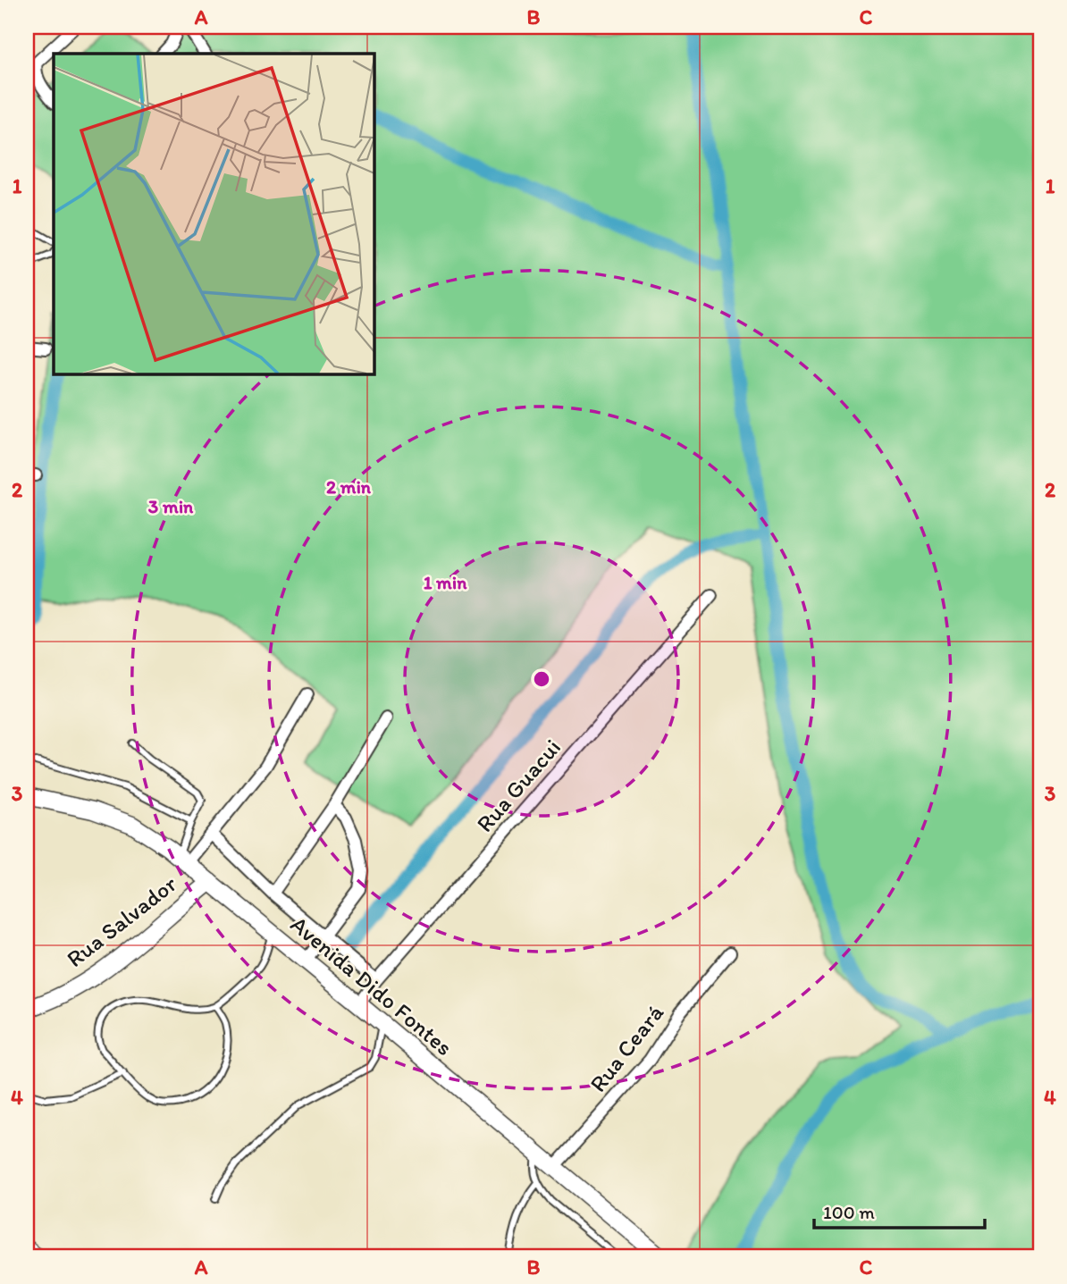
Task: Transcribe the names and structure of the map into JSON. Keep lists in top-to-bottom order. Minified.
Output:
{"streets":{"street":["Rua Guacui","Rua Salvador","Avenida Dido Fontes","Rua Ceará"]},"crossings":[["Rua Guacui","Avenida Dido Fontes"],["Rua Salvador","Avenida Dido Fontes"],["Avenida Dido Fontes","Rua Ceará"]],"scale_bar":"100 m","grid":{"columns":["A","B","C"],"rows":["1","2","3","4"]},"rings":["2 min","3 min","1 min"]}
